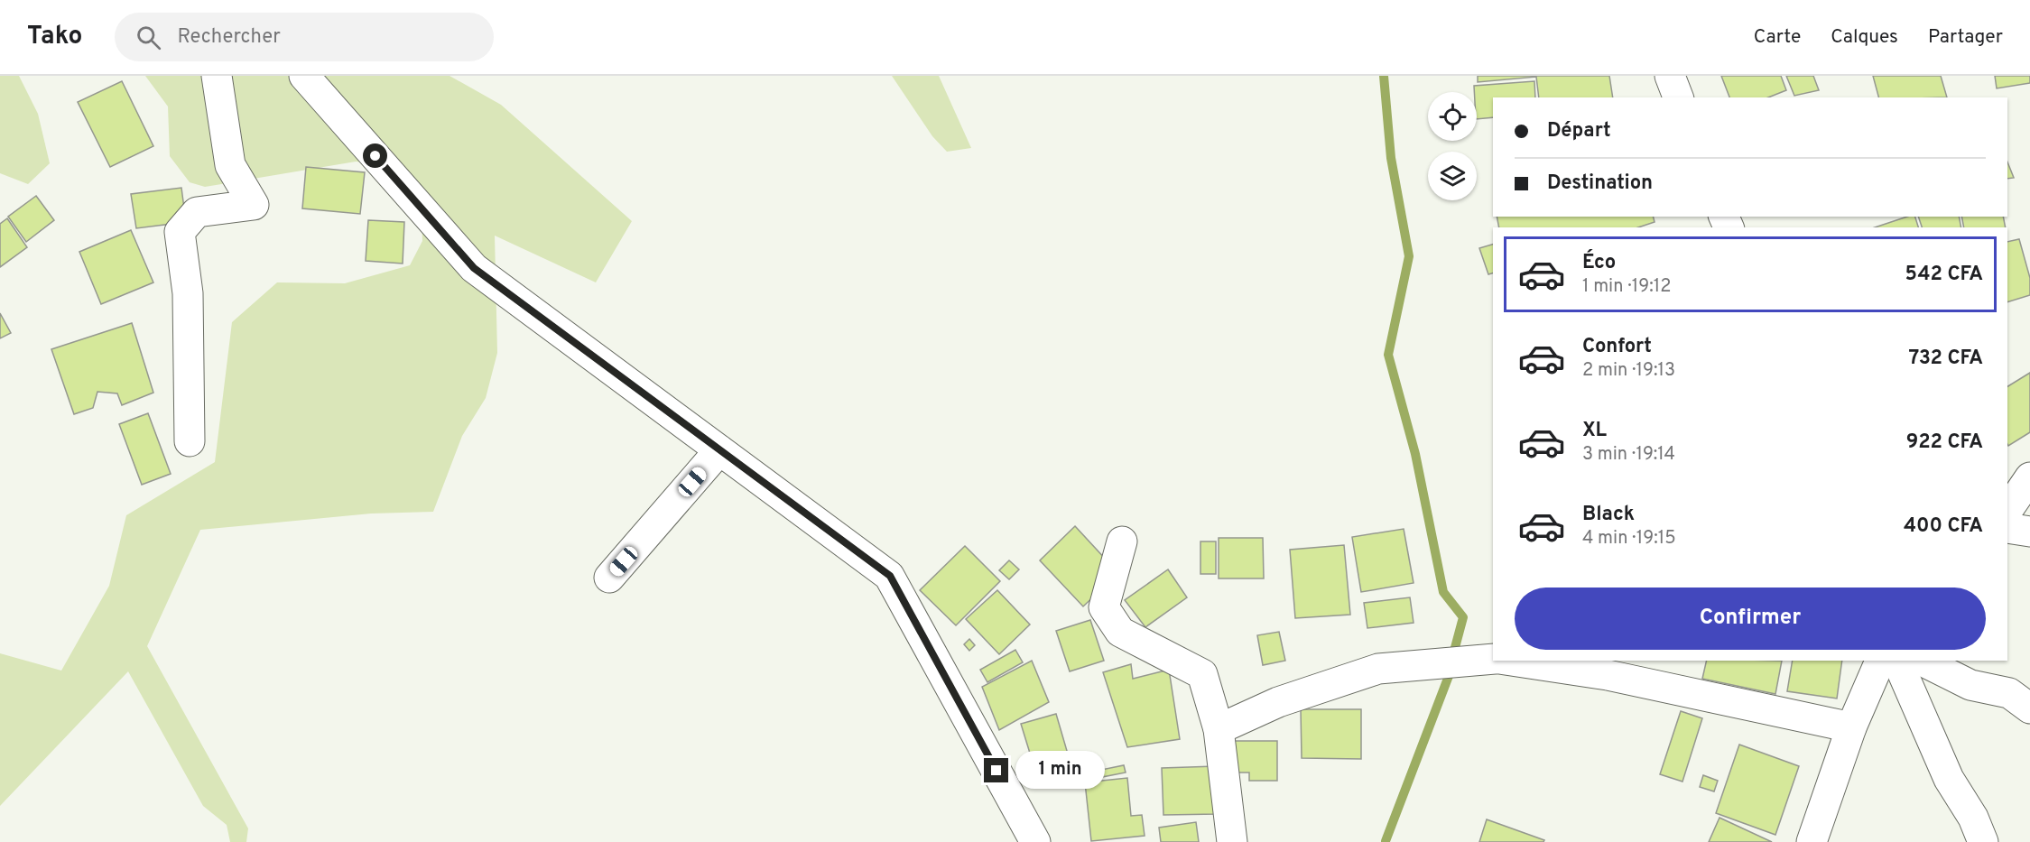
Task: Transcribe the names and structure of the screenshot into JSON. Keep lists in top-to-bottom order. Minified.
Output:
{"page":{"header":"Tako","search":"Rechercher","nav":["Carte","Calques","Partager"],"banner":["Départ","Destination"],"list":[{"name":"Éco","note":"1 min · 19:12","value":"542 CFA"},{"name":"Confort","note":"2 min · 19:13","value":"732 CFA"},{"name":"XL","note":"3 min · 19:14","value":"922 CFA"},{"name":"Black","note":"4 min · 19:15","value":"400 CFA"}],"buttons":"Confirmer","bubble":"1 min"}}
